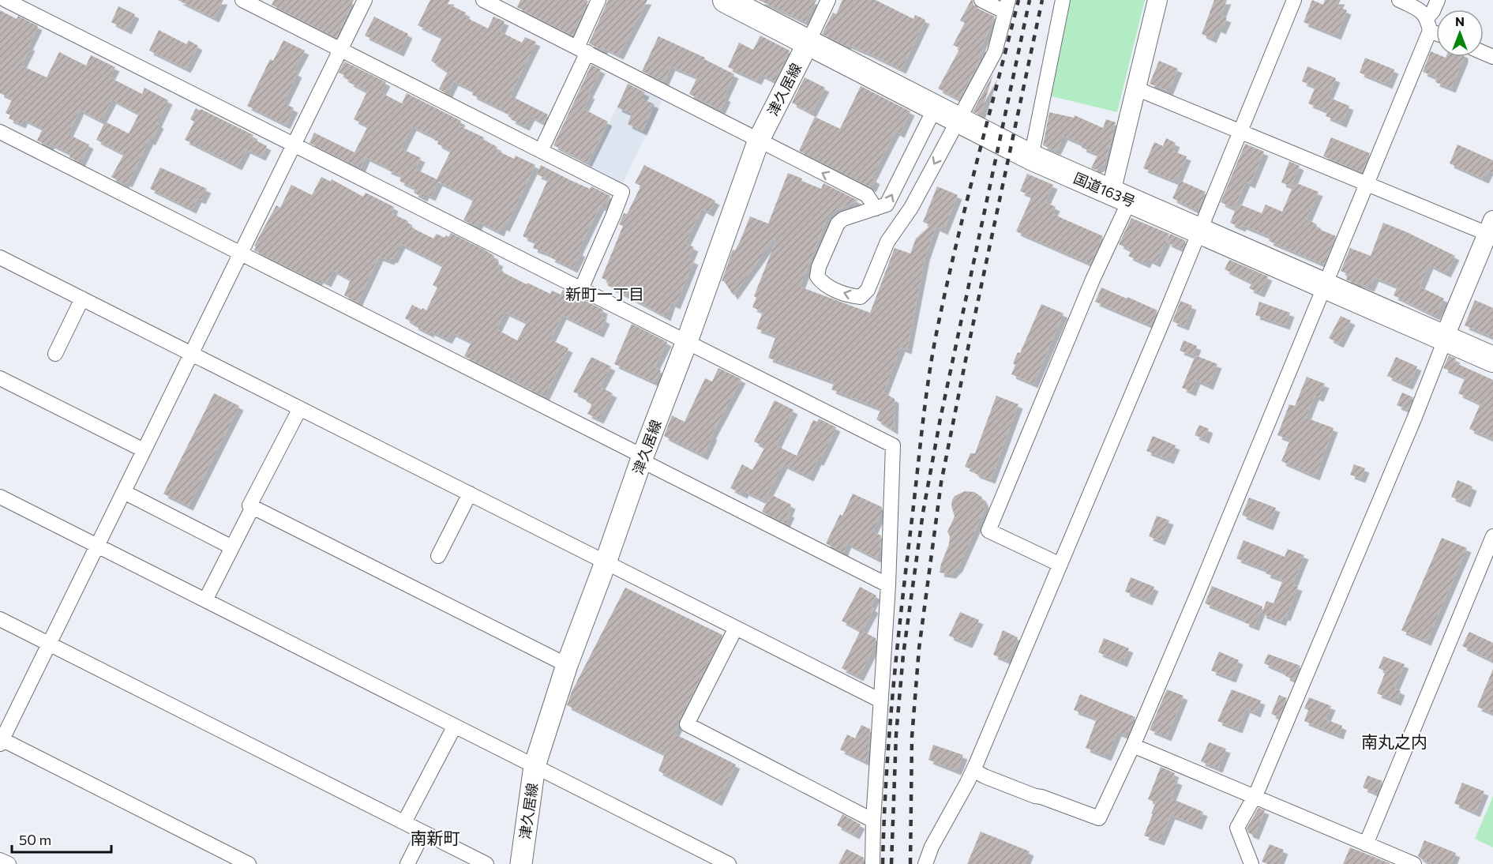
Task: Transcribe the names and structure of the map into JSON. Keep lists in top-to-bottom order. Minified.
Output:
{"streets":{"highway":["国道163号"],"main road":["津久居線"]},"crossings":[["津久居線","国道163号"]],"districts":["新町一丁目","南丸之内","南新町"],"scale_bar":"50 m","north":"top"}
